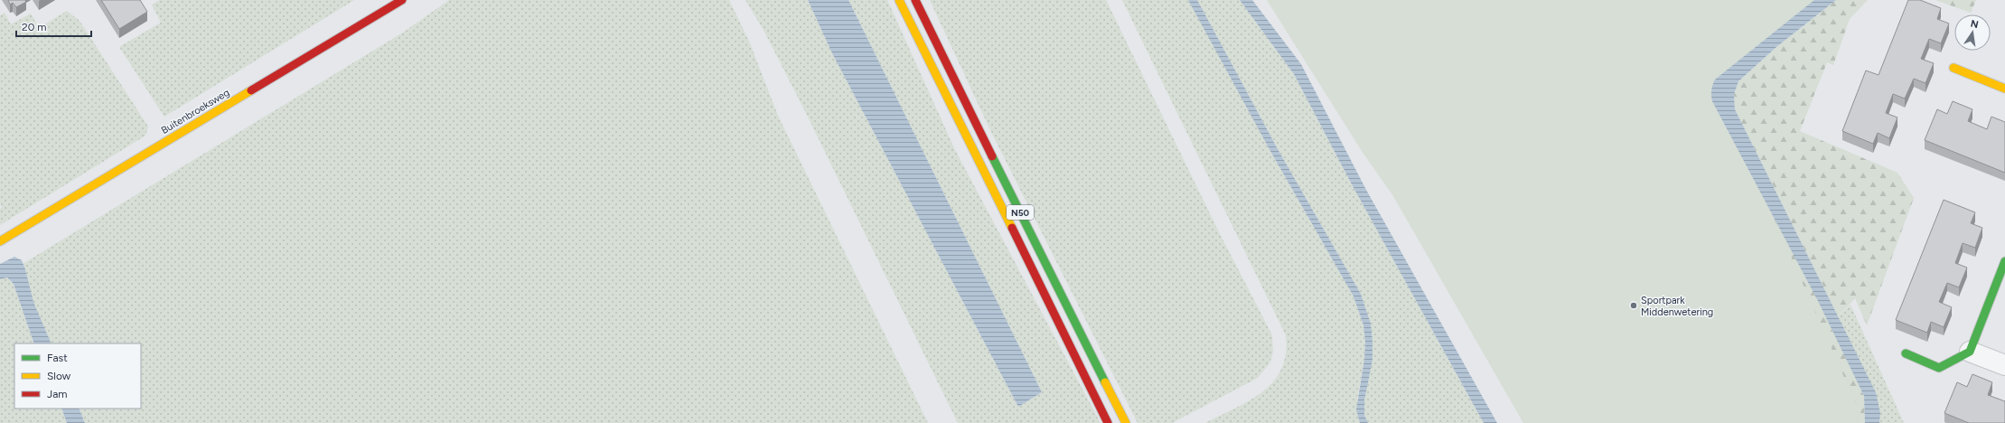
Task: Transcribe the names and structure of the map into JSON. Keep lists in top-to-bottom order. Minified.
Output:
{"streets":{"main road":["Buitenbroeksweg","N50"]},"places":["Sportpark Middenwetering"],"legend":["Fast","Slow","Jam"],"scale_bar":"20 m","north":"top"}
